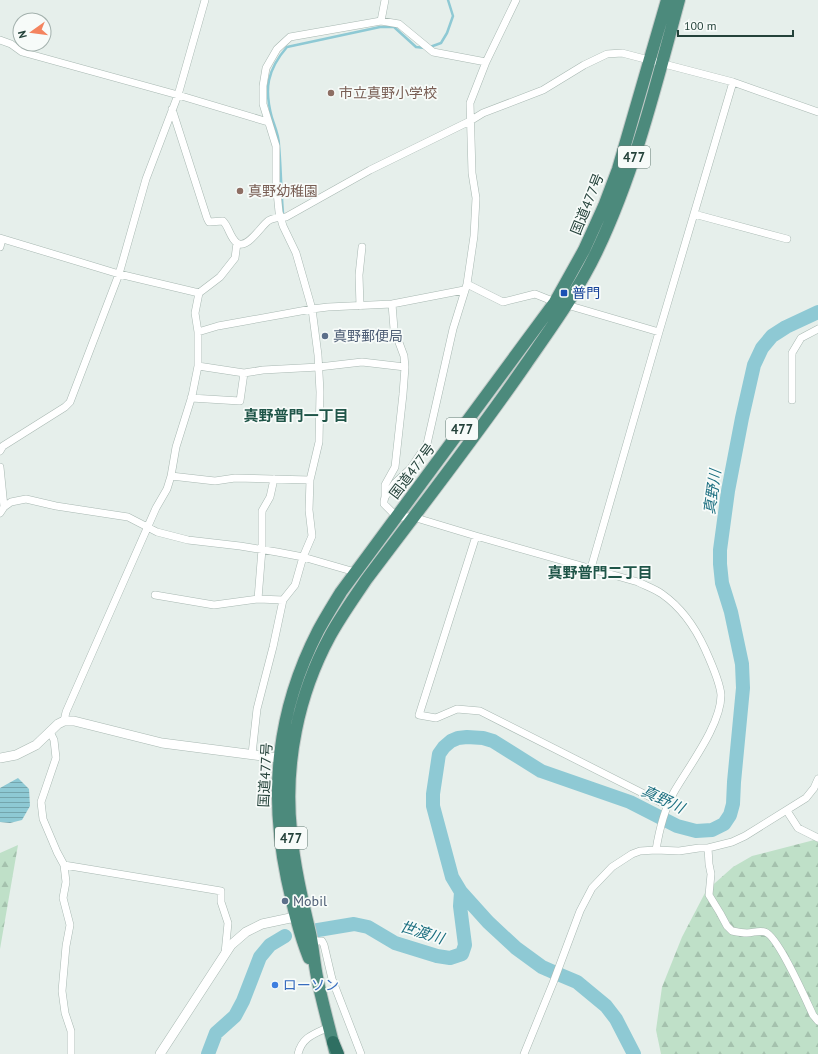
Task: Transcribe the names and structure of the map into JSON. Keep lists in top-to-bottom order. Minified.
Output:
{"streets":{"highway":["477","国道477号"]},"districts":["真野普門一丁目","真野普門二丁目"],"water":["真野川","世渡川"],"places":{"other":["市立真野小学校","真野幼稚園","真野郵便局","Mobil","ローソン"],"transit":["普門"]},"scale_bar":"100 m","north":"left"}
